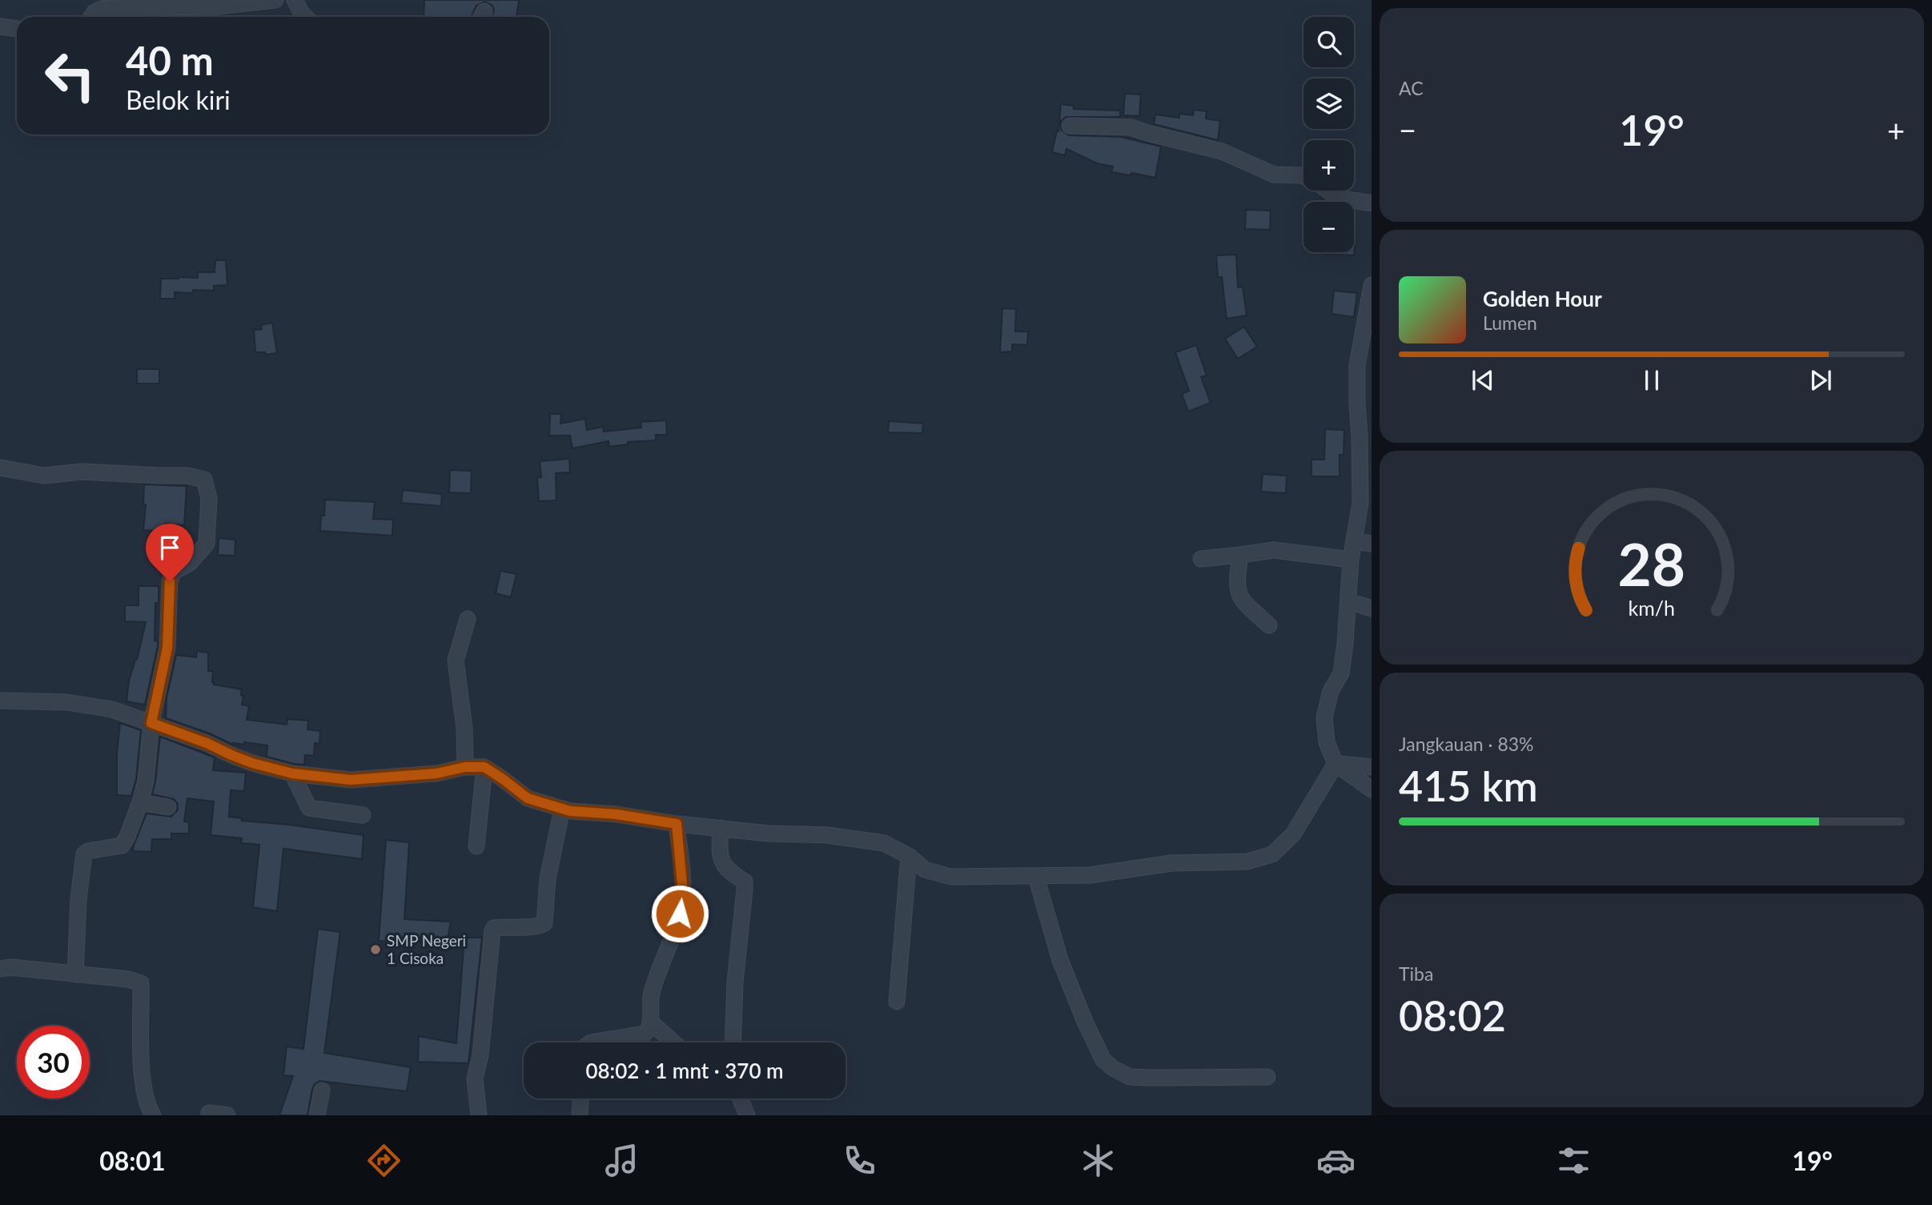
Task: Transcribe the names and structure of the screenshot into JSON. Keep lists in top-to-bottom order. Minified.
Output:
{"places":["SMP Negeri 1 Cisoka"],"page":{"tile":["AC",["Jangkauan · 83%","415 km"],["Tiba","08:02"]],"map_buttons":["+","−"],"turn":["40 m","Belok kiri"],"heat":["−","19°","+"],"song":["Golden Hour","Lumen"],"limit":"30","trip":"08:02 · 1 mnt · 370 m","tabs":["08:01","19°"],"gauge":["28","km/h"]}}
